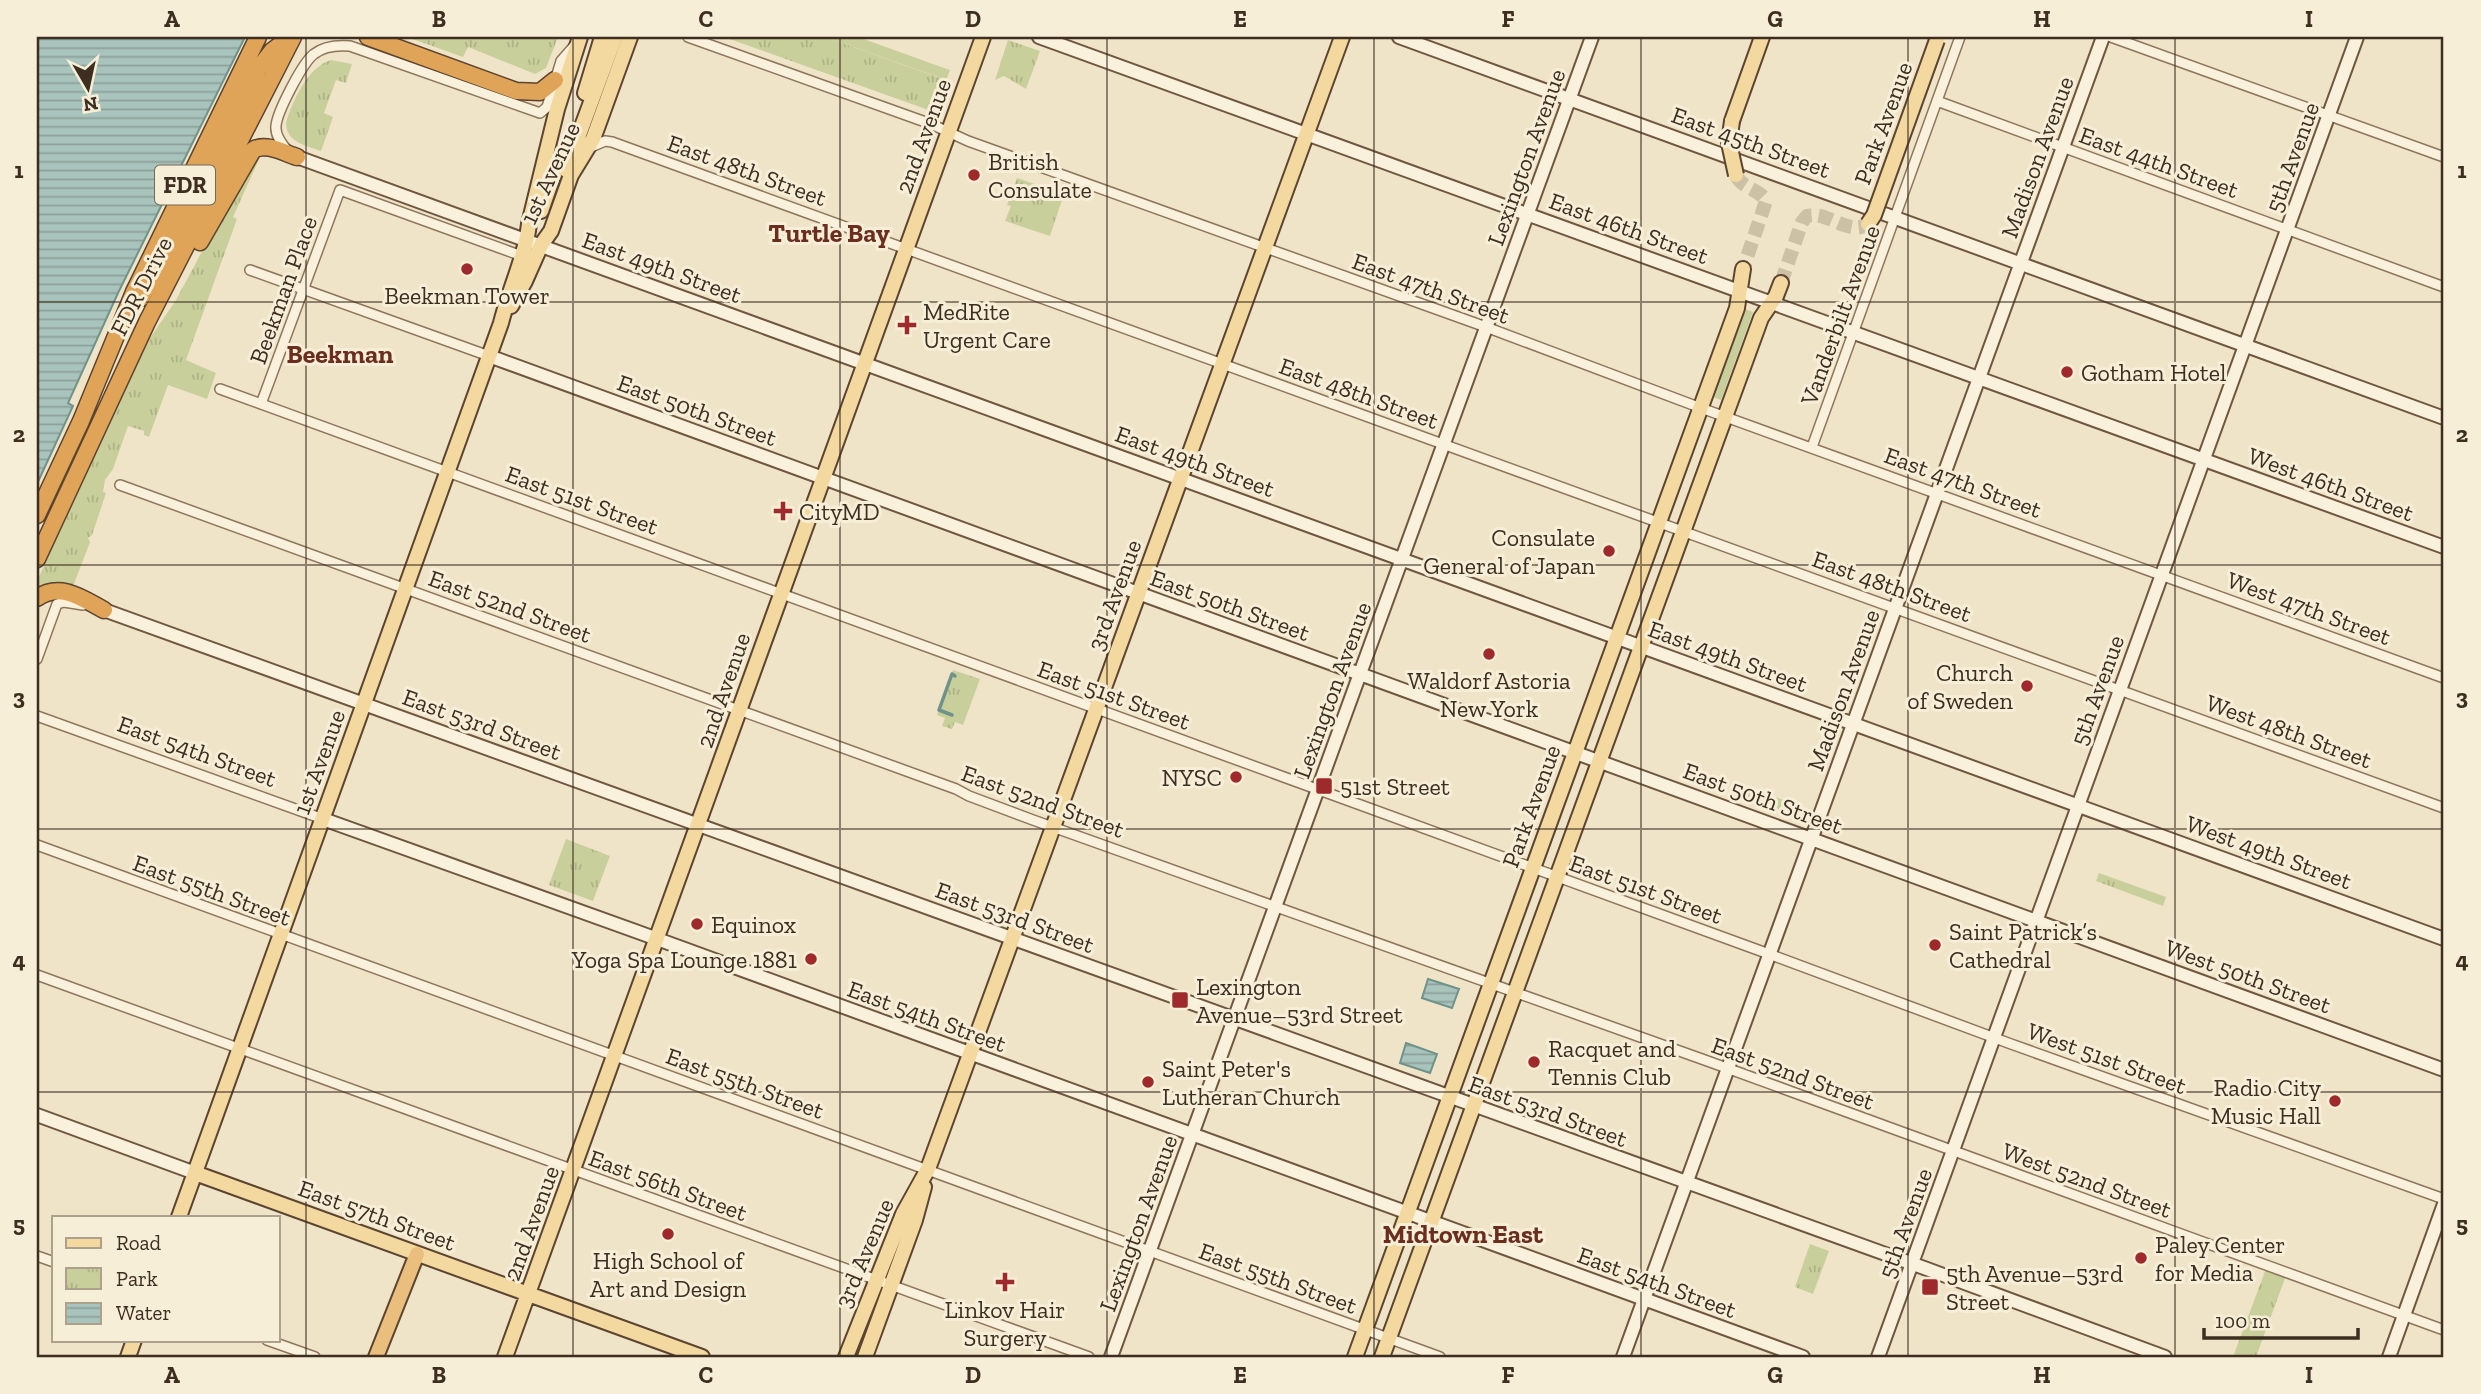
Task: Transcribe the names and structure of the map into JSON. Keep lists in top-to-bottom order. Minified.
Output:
{"streets":{"highway":["FDR","FDR Drive"],"main road":["Park Avenue","2nd Avenue","East 45th Street","Lexington Avenue","Madison Avenue","5th Avenue","1st Avenue","East 46th Street","East 49th Street","East 50th Street","West 46th Street","3rd Avenue","East 53rd Street","East 54th Street","West 49th Street","West 50th Street","East 57th Street"],"street":["East 44th Street","East 48th Street","East 47th Street","Beekman Place","Vanderbilt Avenue","East 51st Street","East 52nd Street","West 47th Street","West 48th Street","East 55th Street","West 51st Street","West 52nd Street","East 56th Street"]},"crossings":[["Park Avenue","East 48th Street"],["Park Avenue","East 46th Street"],["Park Avenue","East 49th Street"],["Park Avenue","East 47th Street"],["Park Avenue","East 50th Street"],["Park Avenue","East 51st Street"],["Park Avenue","East 52nd Street"],["Park Avenue","East 53rd Street"],["Park Avenue","East 54th Street"],["Park Avenue","East 55th Street"],["2nd Avenue","East 48th Street"],["2nd Avenue","East 49th Street"],["2nd Avenue","East 47th Street"],["2nd Avenue","East 50th Street"],["2nd Avenue","East 51st Street"],["2nd Avenue","East 52nd Street"],["2nd Avenue","East 53rd Street"],["2nd Avenue","East 54th Street"],["2nd Avenue","East 55th Street"],["2nd Avenue","East 56th Street"],["2nd Avenue","East 57th Street"],["East 45th Street","Lexington Avenue"],["East 45th Street","Madison Avenue"],["East 45th Street","5th Avenue"],["East 45th Street","Vanderbilt Avenue"],["Lexington Avenue","East 48th Street"],["Lexington Avenue","East 46th Street"],["Lexington Avenue","East 49th Street"],["Lexington Avenue","East 47th Street"],["Lexington Avenue","East 50th Street"],["Lexington Avenue","East 51st Street"],["Lexington Avenue","East 52nd Street"],["Lexington Avenue","East 53rd Street"],["Lexington Avenue","East 54th Street"],["Lexington Avenue","East 55th Street"],["Madison Avenue","East 44th Street"],["Madison Avenue","East 48th Street"],["Madison Avenue","East 46th Street"],["Madison Avenue","East 49th Street"],["Madison Avenue","East 47th Street"],["Madison Avenue","East 50th Street"],["Madison Avenue","East 51st Street"],["Madison Avenue","East 52nd Street"],["Madison Avenue","East 53rd Street"],["Madison Avenue","East 54th Street"],["5th Avenue","East 44th Street"],["5th Avenue","East 48th Street"],["5th Avenue","East 46th Street"],["5th Avenue","East 49th Street"],["5th Avenue","East 47th Street"],["5th Avenue","East 50th Street"],["5th Avenue","West 46th Street"],["5th Avenue","East 51st Street"],["5th Avenue","East 52nd Street"],["5th Avenue","West 47th Street"],["5th Avenue","East 53rd Street"],["5th Avenue","West 48th Street"],["5th Avenue","West 49th Street"],["5th Avenue","West 50th Street"],["5th Avenue","West 51st Street"],["5th Avenue","West 52nd Street"],["East 44th Street","Vanderbilt Avenue"],["East 48th Street","1st Avenue"],["East 48th Street","3rd Avenue"],["East 48th Street","West 48th Street"],["1st Avenue","East 49th Street"],["1st Avenue","Beekman Place"],["1st Avenue","East 50th Street"],["1st Avenue","East 51st Street"],["1st Avenue","East 52nd Street"],["1st Avenue","East 53rd Street"],["1st Avenue","East 54th Street"],["1st Avenue","East 55th Street"],["1st Avenue","East 56th Street"],["1st Avenue","East 57th Street"],["East 46th Street","Vanderbilt Avenue"],["East 46th Street","West 46th Street"],["East 46th Street","3rd Avenue"],["East 49th Street","3rd Avenue"],["East 49th Street","West 49th Street"],["East 47th Street","Vanderbilt Avenue"],["East 47th Street","3rd Avenue"],["East 47th Street","West 47th Street"],["Beekman Place","East 50th Street"],["Beekman Place","East 51st Street"],["East 50th Street","3rd Avenue"],["East 50th Street","West 50th Street"],["East 51st Street","3rd Avenue"],["East 51st Street","West 51st Street"],["3rd Avenue","East 52nd Street"],["3rd Avenue","East 53rd Street"],["3rd Avenue","East 54th Street"],["3rd Avenue","East 55th Street"],["3rd Avenue","East 56th Street"],["East 52nd Street","West 52nd Street"]],"districts":["Turtle Bay","Beekman","Midtown East"],"places":{"other":["British Consulate","Beekman Tower","Gotham Hotel","Consulate General of Japan","Waldorf Astoria New York","Church of Sweden","NYSC","Equinox","Saint Patrick’s Cathedral","Yoga Spa Lounge 1881","Racquet and Tennis Club","Saint Peter's Lutheran Church","Radio City Music Hall","High School of Art and Design","Paley Center for Media"],"health":["MedRite Urgent Care","CityMD","Linkov Hair Surgery"],"transit":["51st Street","Lexington Avenue–53rd Street","5th Avenue–53rd Street"]},"legend":["Road","Park","Water"],"scale_bar":"100 m","north":"bottom","grid":{"columns":["A","B","C","D","E","F","G","H","I"],"rows":["1","2","3","4","5"]}}
